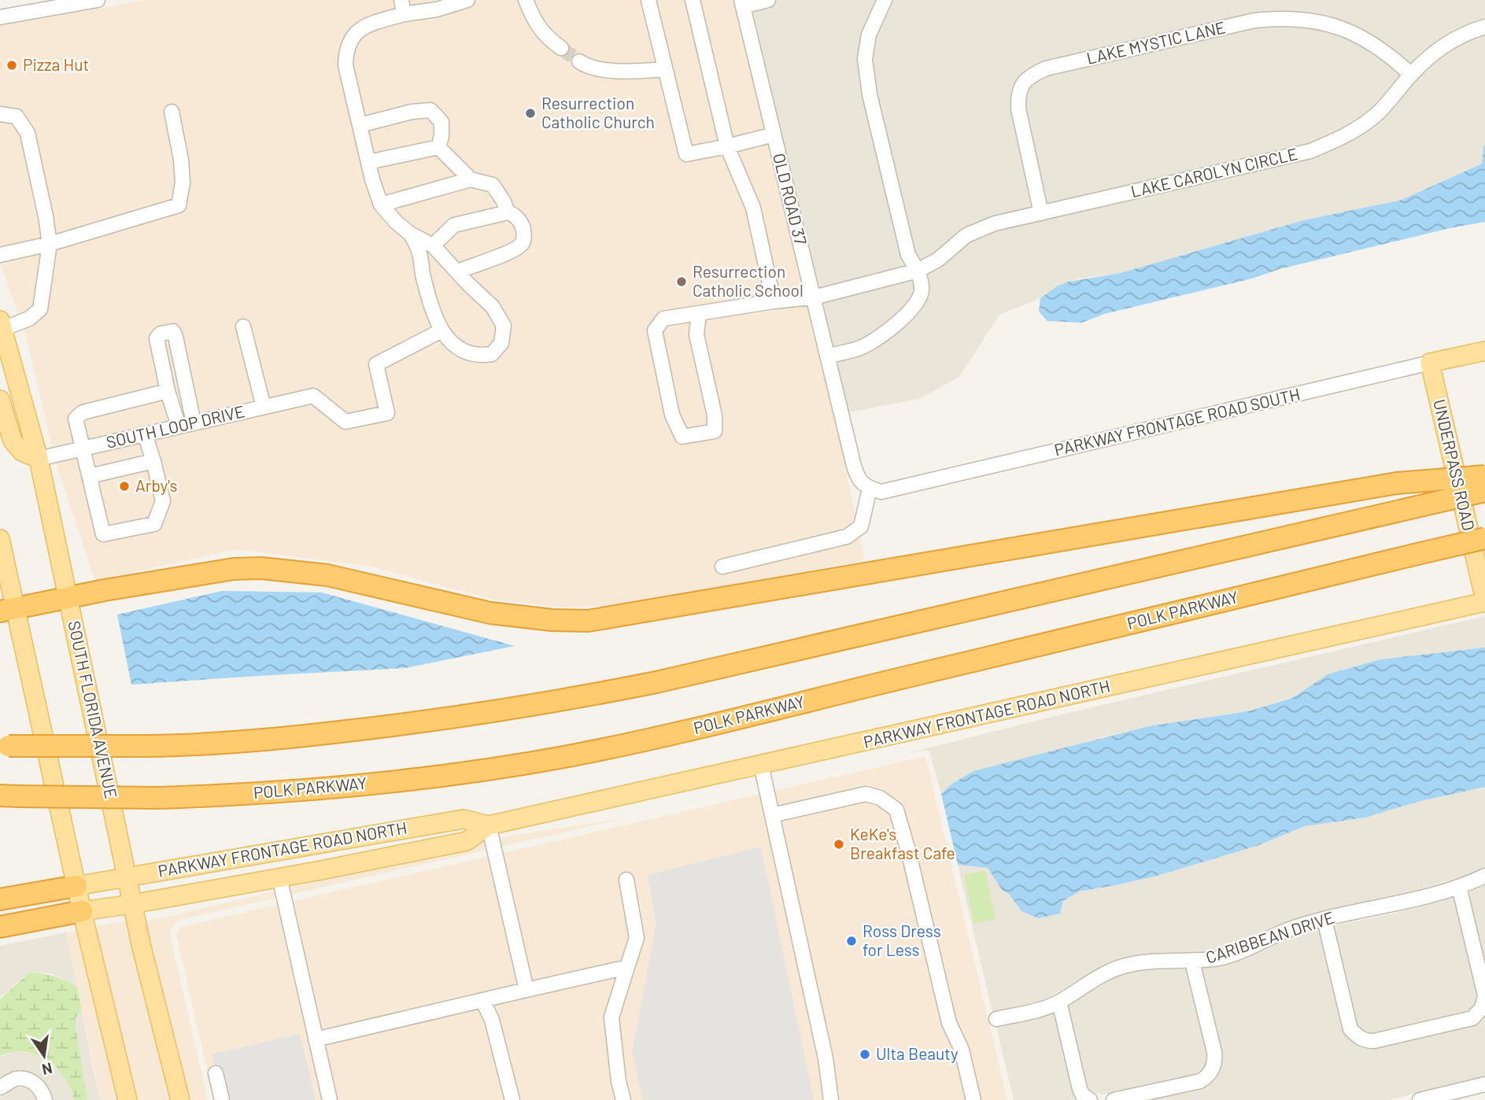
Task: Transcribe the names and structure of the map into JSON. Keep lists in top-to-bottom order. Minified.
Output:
{"streets":{"highway":["POLK PARKWAY"],"main road":["PARKWAY FRONTAGE ROAD SOUTH","UNDERPASS ROAD","SOUTH FLORIDA AVENUE","PARKWAY FRONTAGE ROAD NORTH"],"street":["LAKE MYSTIC LANE","LAKE CAROLYN CIRCLE","OLD ROAD 37","SOUTH LOOP DRIVE","CARIBBEAN DRIVE"]},"crossings":[["LAKE MYSTIC LANE","LAKE CAROLYN CIRCLE"],["LAKE CAROLYN CIRCLE","OLD ROAD 37"],["OLD ROAD 37","PARKWAY FRONTAGE ROAD SOUTH"],["PARKWAY FRONTAGE ROAD SOUTH","UNDERPASS ROAD"],["SOUTH LOOP DRIVE","SOUTH FLORIDA AVENUE"],["UNDERPASS ROAD","PARKWAY FRONTAGE ROAD NORTH"],["SOUTH FLORIDA AVENUE","PARKWAY FRONTAGE ROAD NORTH"]],"places":["Pizza Hut","Resurrection Catholic Church","Resurrection Catholic School","Arby's","KeKe's Breakfast Cafe","Ross Dress for Less","Ulta Beauty"],"north":"bottom"}
